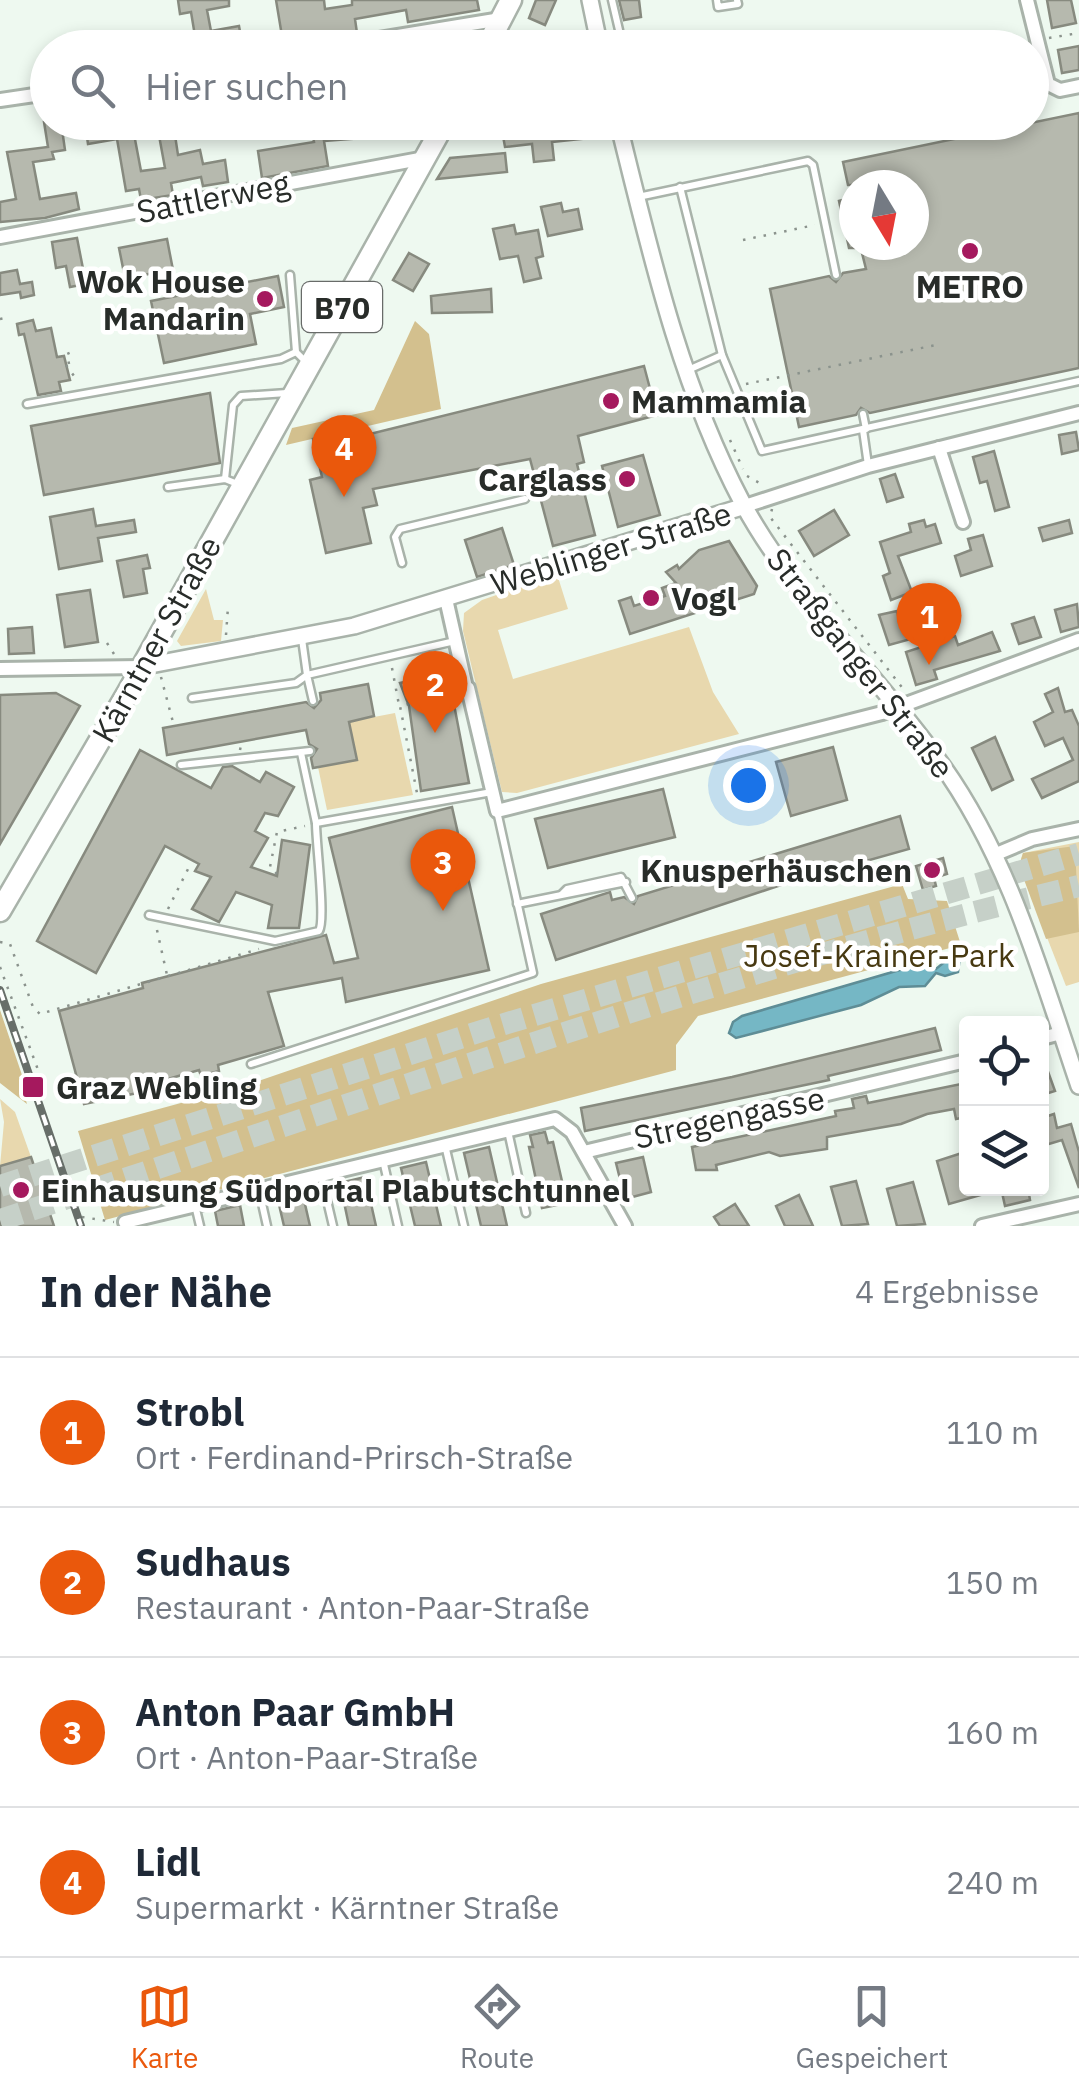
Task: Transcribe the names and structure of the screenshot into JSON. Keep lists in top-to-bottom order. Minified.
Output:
{"streets":{"main road":["B70","Kärntner Straße"],"street":["Sattlerweg","Weblinger Straße","Straßganger Straße","Stregengasse"]},"crossings":[["Sattlerweg","Kärntner Straße"],["Weblinger Straße","Kärntner Straße"],["Weblinger Straße","Straßganger Straße"]],"parks":["Josef-Krainer-Park"],"places":{"other":["METRO","Wok House Mandarin","Mammamia","Carglass","Vogl","Knusperhäuschen","Einhausung Südportal Plabutschtunnel"],"transit":["Graz Webling"]},"north":"bottom","page":{"search":"Hier suchen","pins":["4","1","2","3"],"heading":["In der Nähe","4 Ergebnisse"],"list":[{"mark":"1","name":"Strobl","note":"Ort · Ferdinand-Prirsch-Straße","value":"110 m"},{"mark":"2","name":"Sudhaus","note":"Restaurant · Anton-Paar-Straße","value":"150 m"},{"mark":"3","name":"Anton Paar GmbH","note":"Ort · Anton-Paar-Straße","value":"160 m"},{"mark":"4","name":"Lidl","note":"Supermarkt · Kärntner Straße","value":"240 m"}],"nav":["Karte","Route","Gespeichert"]}}
